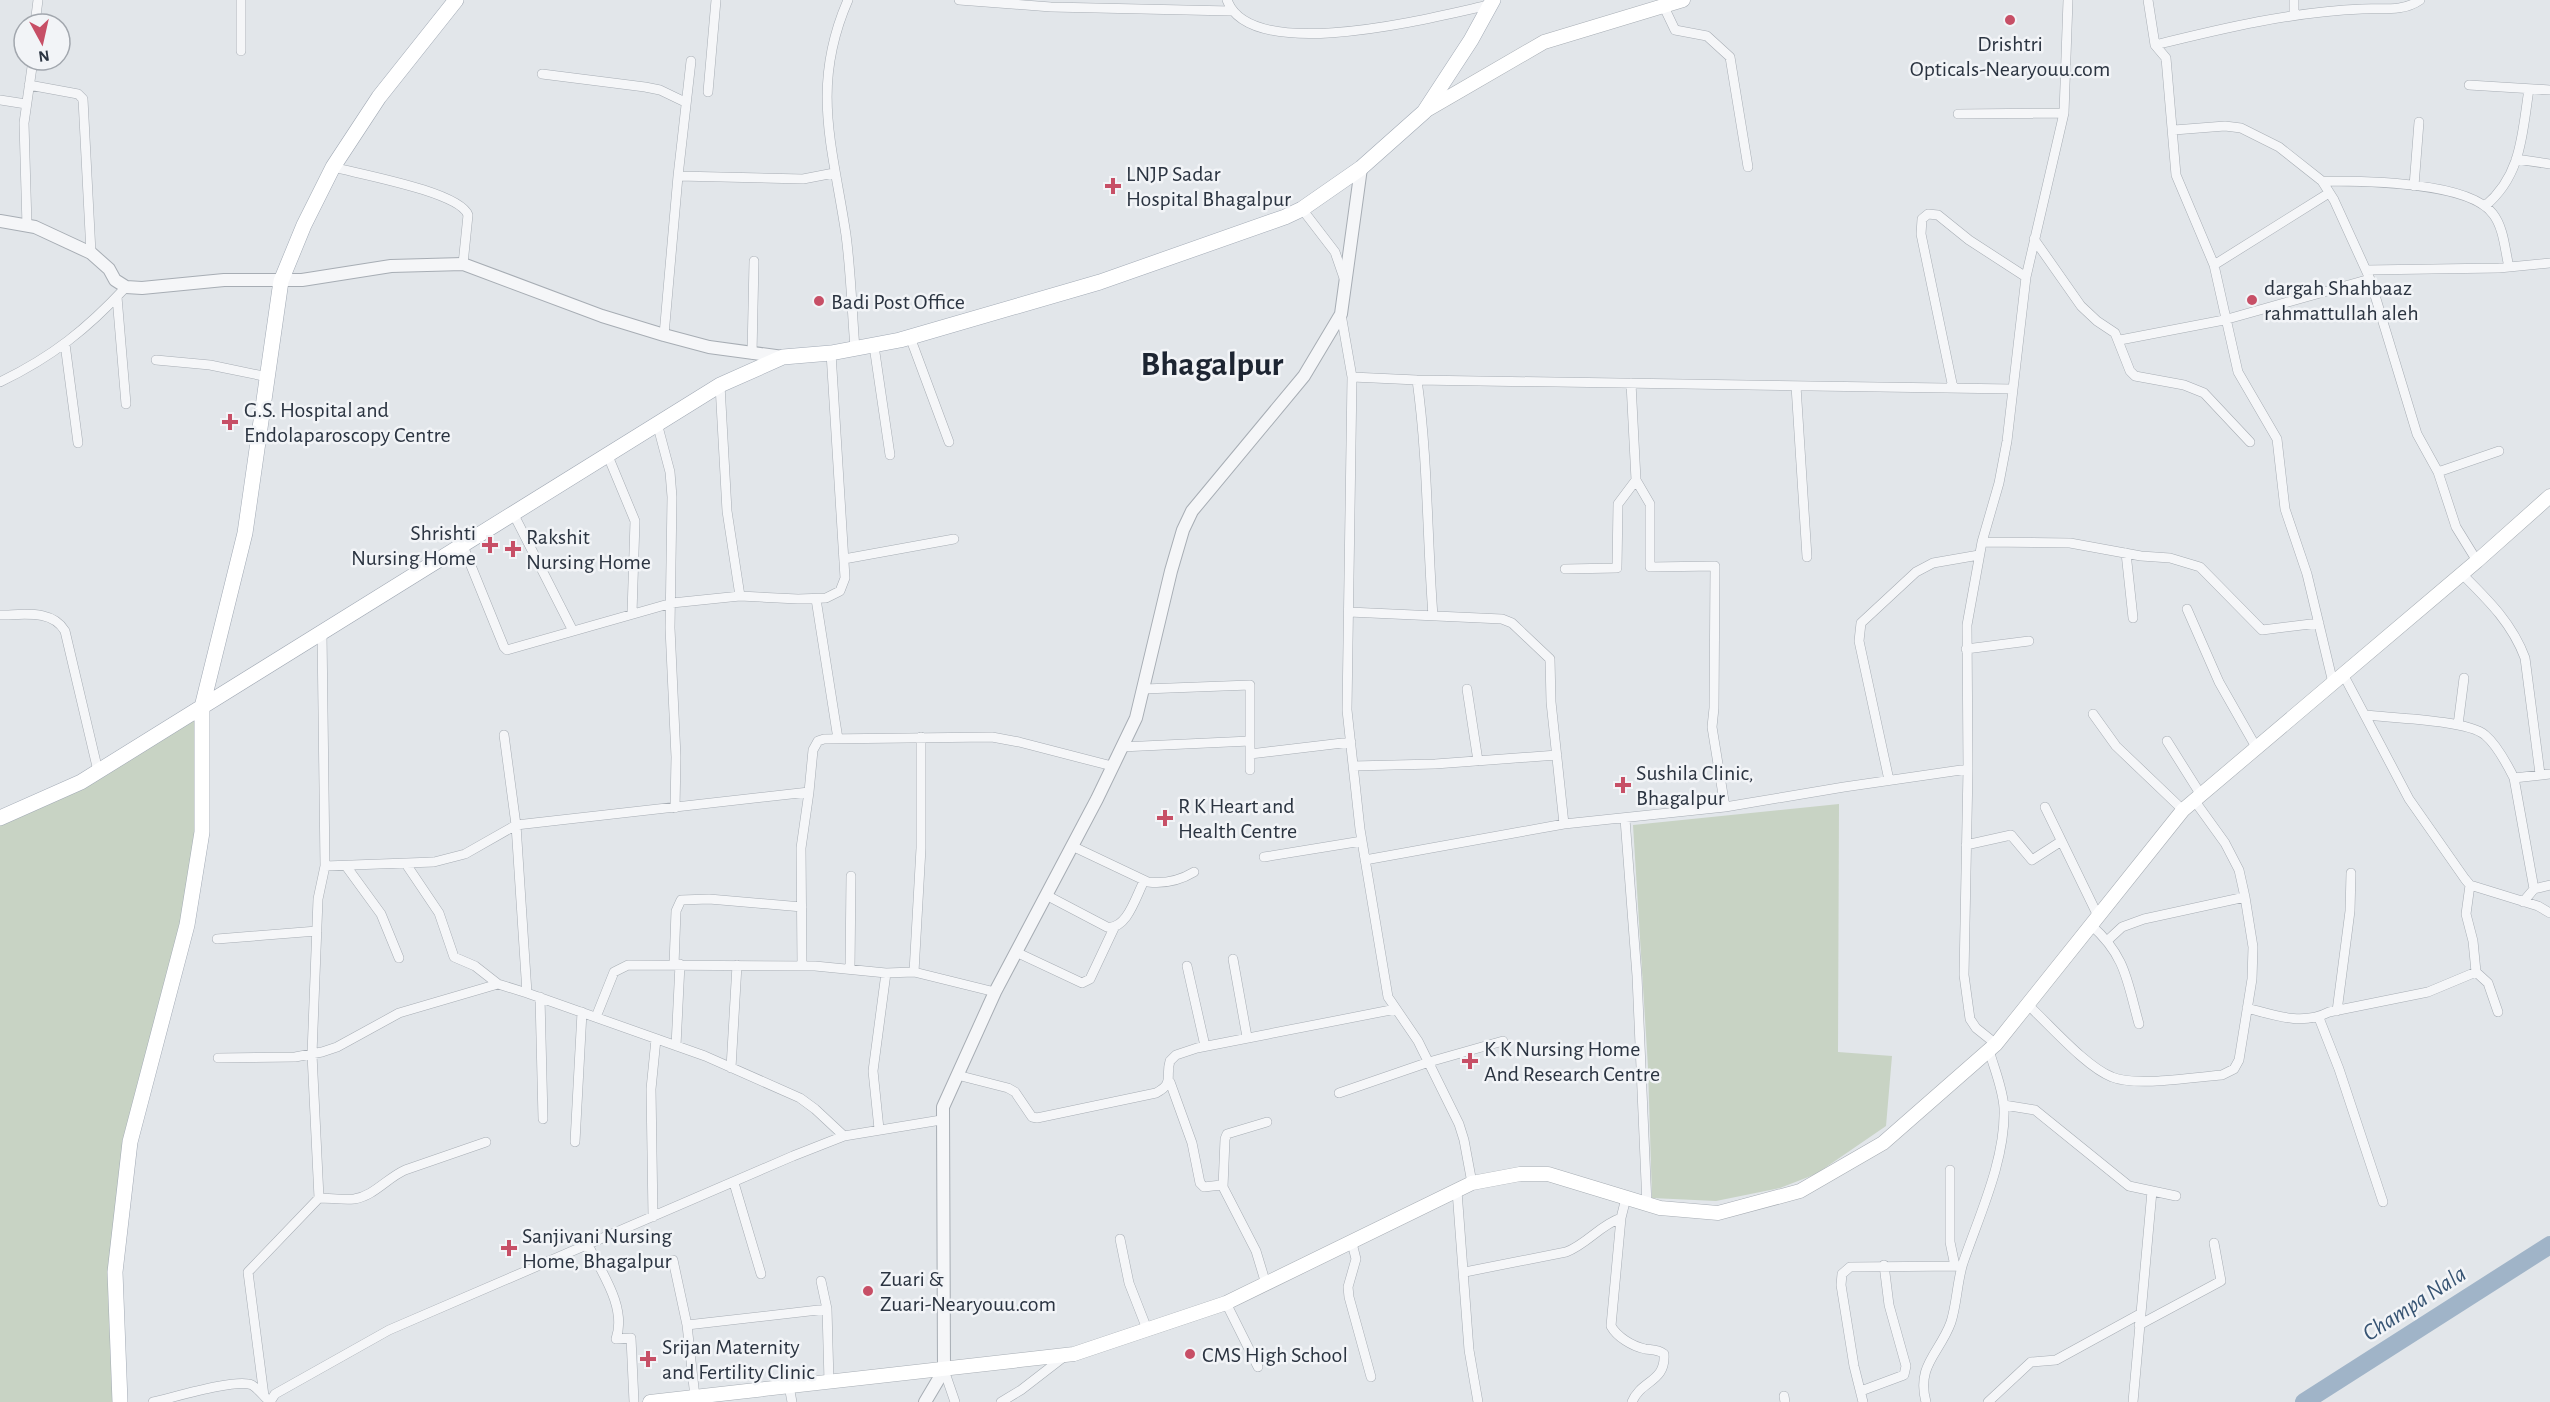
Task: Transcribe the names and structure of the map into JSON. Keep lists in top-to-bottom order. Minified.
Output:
{"districts":["Bhagalpur"],"water":["Champa Nala"],"places":{"other":["Drishtri Opticals-Nearyouu.com","dargah Shahbaaz rahmattullah aleh","Badi Post Office","Zuari & Zuari-Nearyouu.com","CMS High School"],"health":["LNJP Sadar Hospital Bhagalpur","G.S. Hospital and Endolaparoscopy Centre","Shrishti Nursing Home","Rakshit Nursing Home","Sushila Clinic, Bhagalpur","R K Heart and Health Centre","K K Nursing Home And Research Centre","Sanjivani Nursing Home, Bhagalpur","Srijan Maternity and Fertility Clinic"]},"north":"bottom"}
